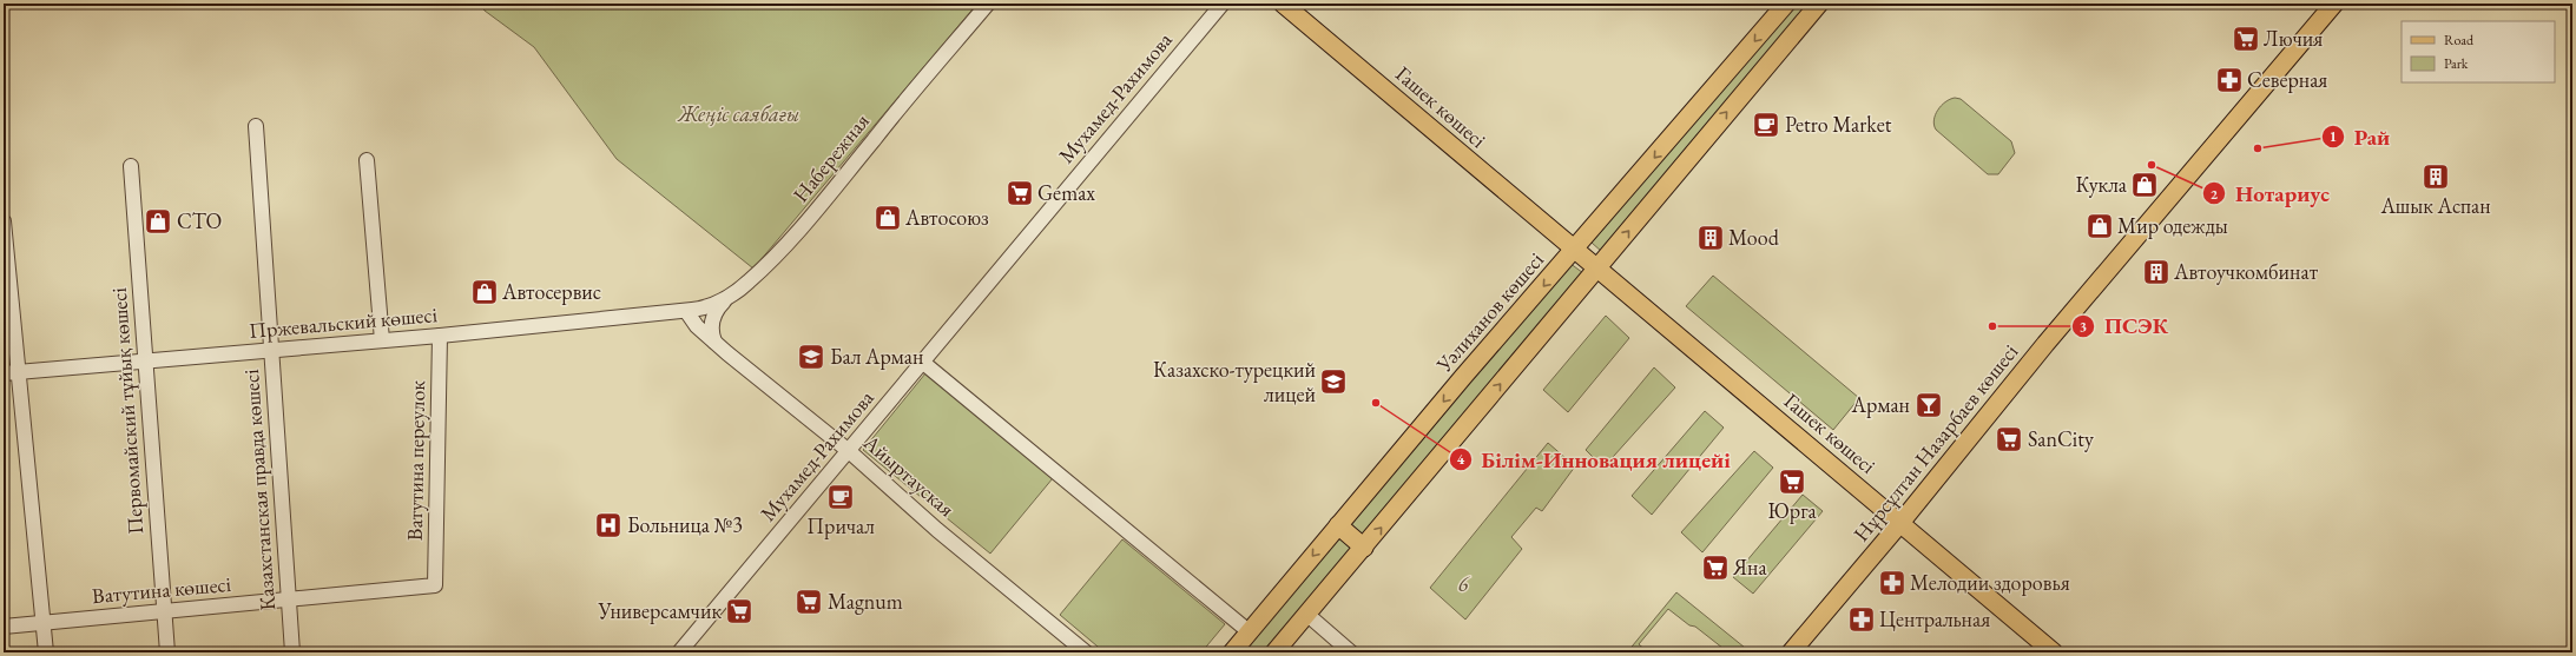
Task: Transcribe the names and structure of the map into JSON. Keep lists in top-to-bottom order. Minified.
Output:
{"streets":{"main road":["Гашек көшесі","Уәлиханов көшесі","Нұрсұлтан Назарбаев көшесі"],"street":["Мухамед-Рахимова","Набережная","Пржевальский көшесі","Первомайский тұйық көшесі","Ватутина переулок","Айыртауская","Казахстанская правда көшесі","Ватутина көшесі"]},"crossings":[["Мухамед-Рахимова","Айыртауская"],["Гашек көшесі","Уәлиханов көшесі"],["Гашек көшесі","Нұрсұлтан Назарбаев көшесі"],["Набережная","Пржевальский көшесі"],["Набережная","Айыртауская"],["Пржевальский көшесі","Первомайский тұйық көшесі"],["Пржевальский көшесі","Ватутина переулок"],["Пржевальский көшесі","Айыртауская"],["Пржевальский көшесі","Казахстанская правда көшесі"],["Первомайский тұйық көшесі","Ватутина көшесі"],["Ватутина переулок","Ватутина көшесі"],["Казахстанская правда көшесі","Ватутина көшесі"]],"parks":["Жеңіс саябағы","6"],"places":{"supermarket":["Лючия","Gemax","SanCity","Юрга","Яна","Magnum","Универсамчик"],"pharmacy":["Северная","Мелодии здоровья","Центральная"],"cafe":["Petro Market","Причал"],"other":["Рай","Нотариус","ПСЭК","Білім-Инновация лицейі"],"building":["Ашык Аспан","Mood","Автоучкомбинат"],"shop":["Кукла","Автосоюз","СТО","Мир одежды","Автосервис"],"school or university":["Бал Арман","Казахско-турецкий лицей"],"bar":["Арман"],"hospital":["Больница №3"]},"legend":["Road","Park"]}
